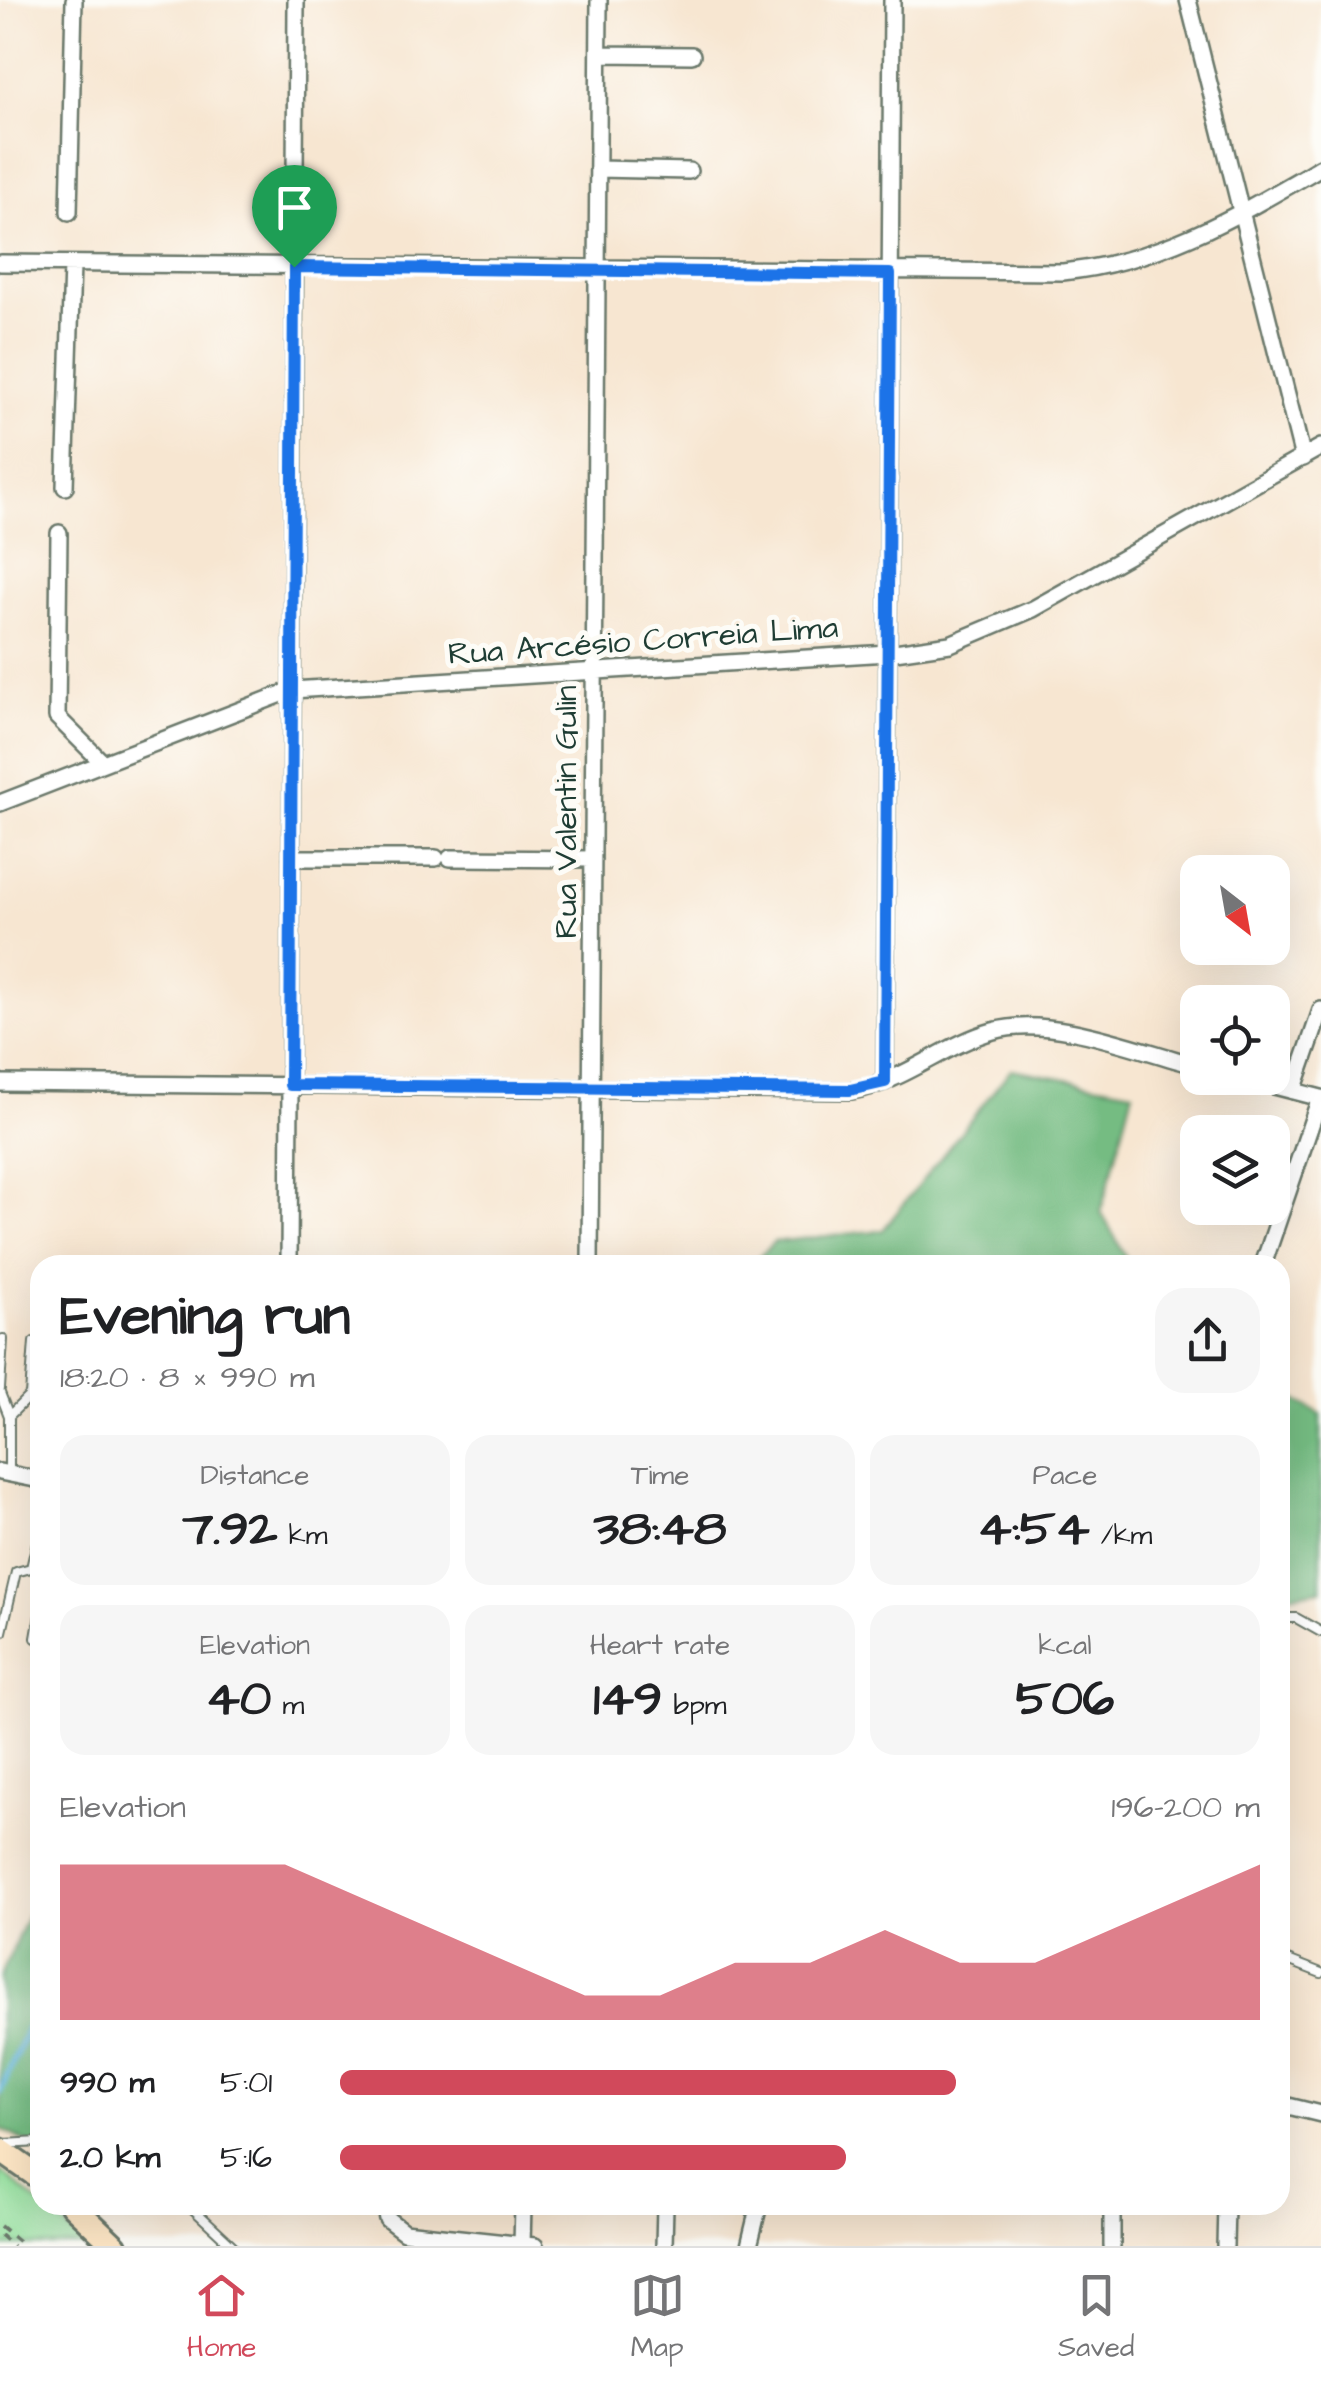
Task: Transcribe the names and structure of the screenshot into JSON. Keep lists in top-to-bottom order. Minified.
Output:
{"streets":{"street":["Rua Arcésio Correia Lima","Rua Valentin Gulin"]},"crossings":[["Rua Arcésio Correia Lima","Rua Valentin Gulin"]],"north":"bottom right","page":{"heading":["Evening run","18:20 · 8 × 990 m"],"stats":[["Distance","7.92 km"],["Time","38:48"],["Pace","4:54 /km"],["Elevation","40 m"],["Heart rate","149 bpm"],["kcal","506"]],"chart":["Elevation","196–200 m"],"list":[{"name":"990 m","note":"5:01"},{"name":"2.0 km","note":"5:16"}],"tabs":["Home","Map","Saved"]}}
